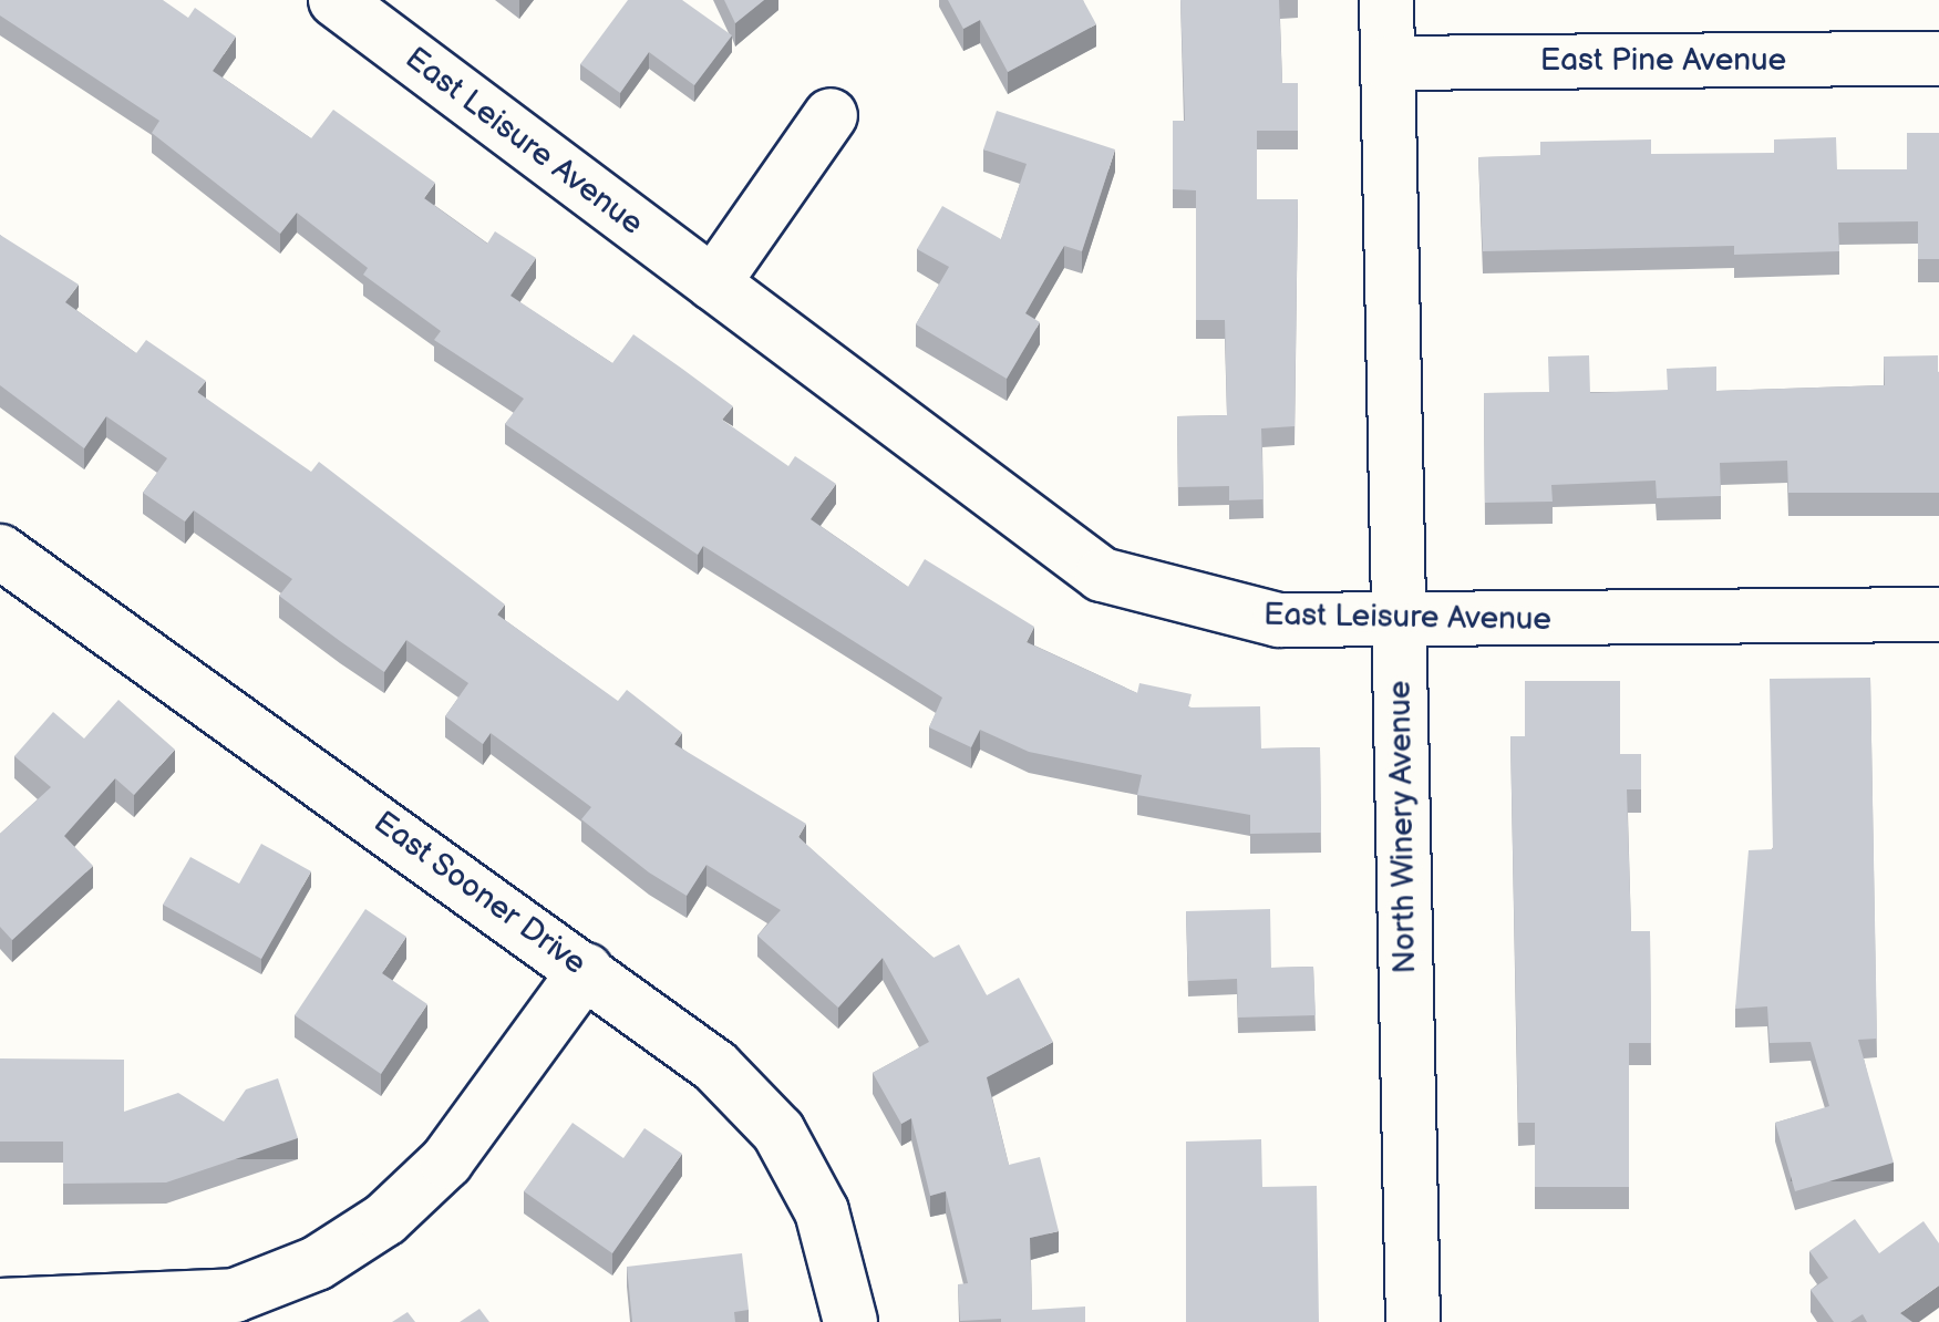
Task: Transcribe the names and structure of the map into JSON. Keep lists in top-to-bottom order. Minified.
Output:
{"streets":{"street":["East Pine Avenue","East Leisure Avenue","North Winery Avenue","East Sooner Drive"]},"crossings":[["East Pine Avenue","North Winery Avenue"],["East Leisure Avenue","North Winery Avenue"]]}
